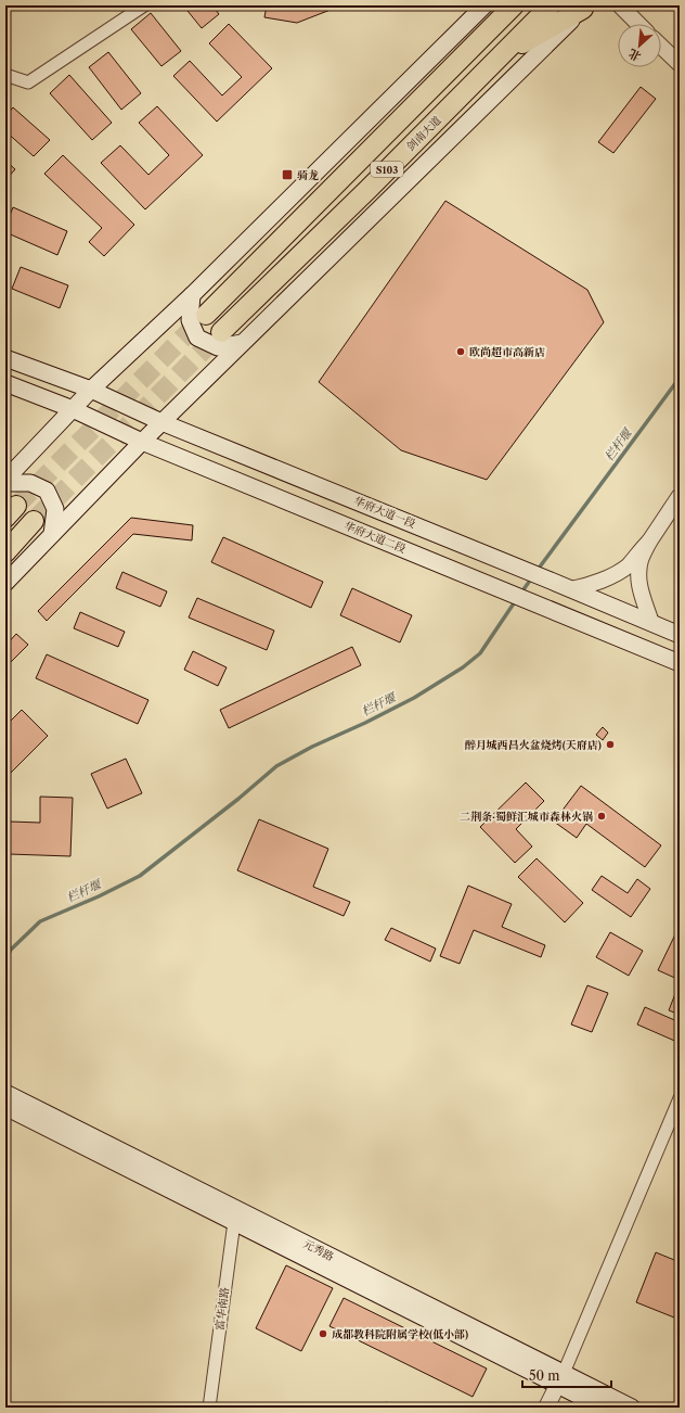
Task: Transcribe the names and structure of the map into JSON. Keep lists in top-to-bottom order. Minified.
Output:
{"streets":{"highway":["剑南大道","S103"],"main road":["华府大道一段","华府大道二段","元秀路"],"street":["富华南路"]},"crossings":[["元秀路","富华南路"]],"water":["栏杆堰"],"places":{"transit":["骑龙"],"other":["欧尚超市高新店","醉月城西昌火盆烧烤(天府店)","二荆条·蜀鲜汇城市森林火锅","成都教科院附属学校(低小部)"]},"scale_bar":"50 m","north":"bottom left"}
